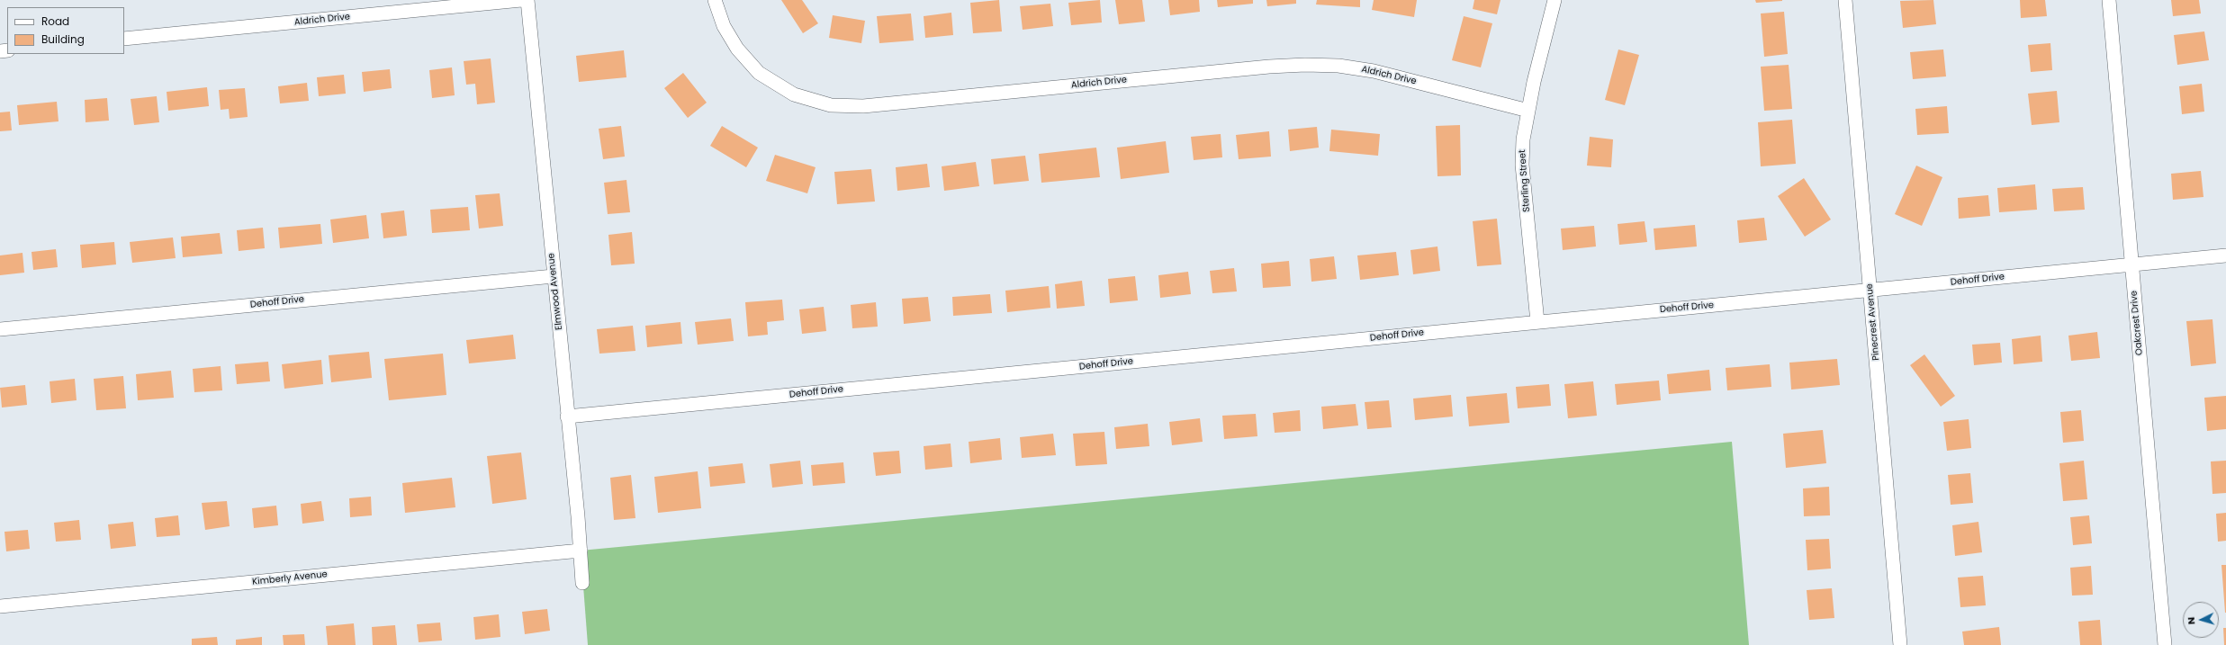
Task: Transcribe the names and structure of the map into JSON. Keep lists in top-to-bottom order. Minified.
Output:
{"streets":{"street":["Aldrich Drive","Sterling Street","Dehoff Drive","Elmwood Avenue","Pinecrest Avenue","Oakcrest Drive","Kimberly Avenue"]},"crossings":[["Aldrich Drive","Sterling Street"],["Sterling Street","Dehoff Drive"],["Dehoff Drive","Elmwood Avenue"],["Dehoff Drive","Pinecrest Avenue"],["Dehoff Drive","Oakcrest Drive"],["Elmwood Avenue","Kimberly Avenue"]],"legend":["Road","Building"],"north":"left"}
